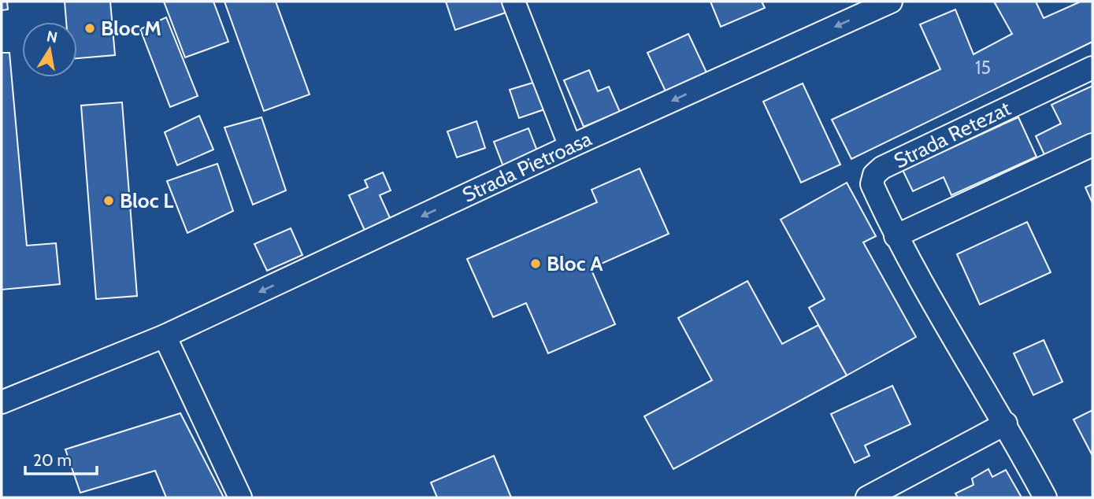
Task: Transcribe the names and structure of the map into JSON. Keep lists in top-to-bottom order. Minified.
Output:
{"streets":{"street":["Strada Retezat","Strada Pietroasa"]},"one_way":["Strada Pietroasa"],"places":["Bloc M","Bloc L","Bloc A"],"house_numbers":["15"],"scale_bar":"20 m","north":"top"}
